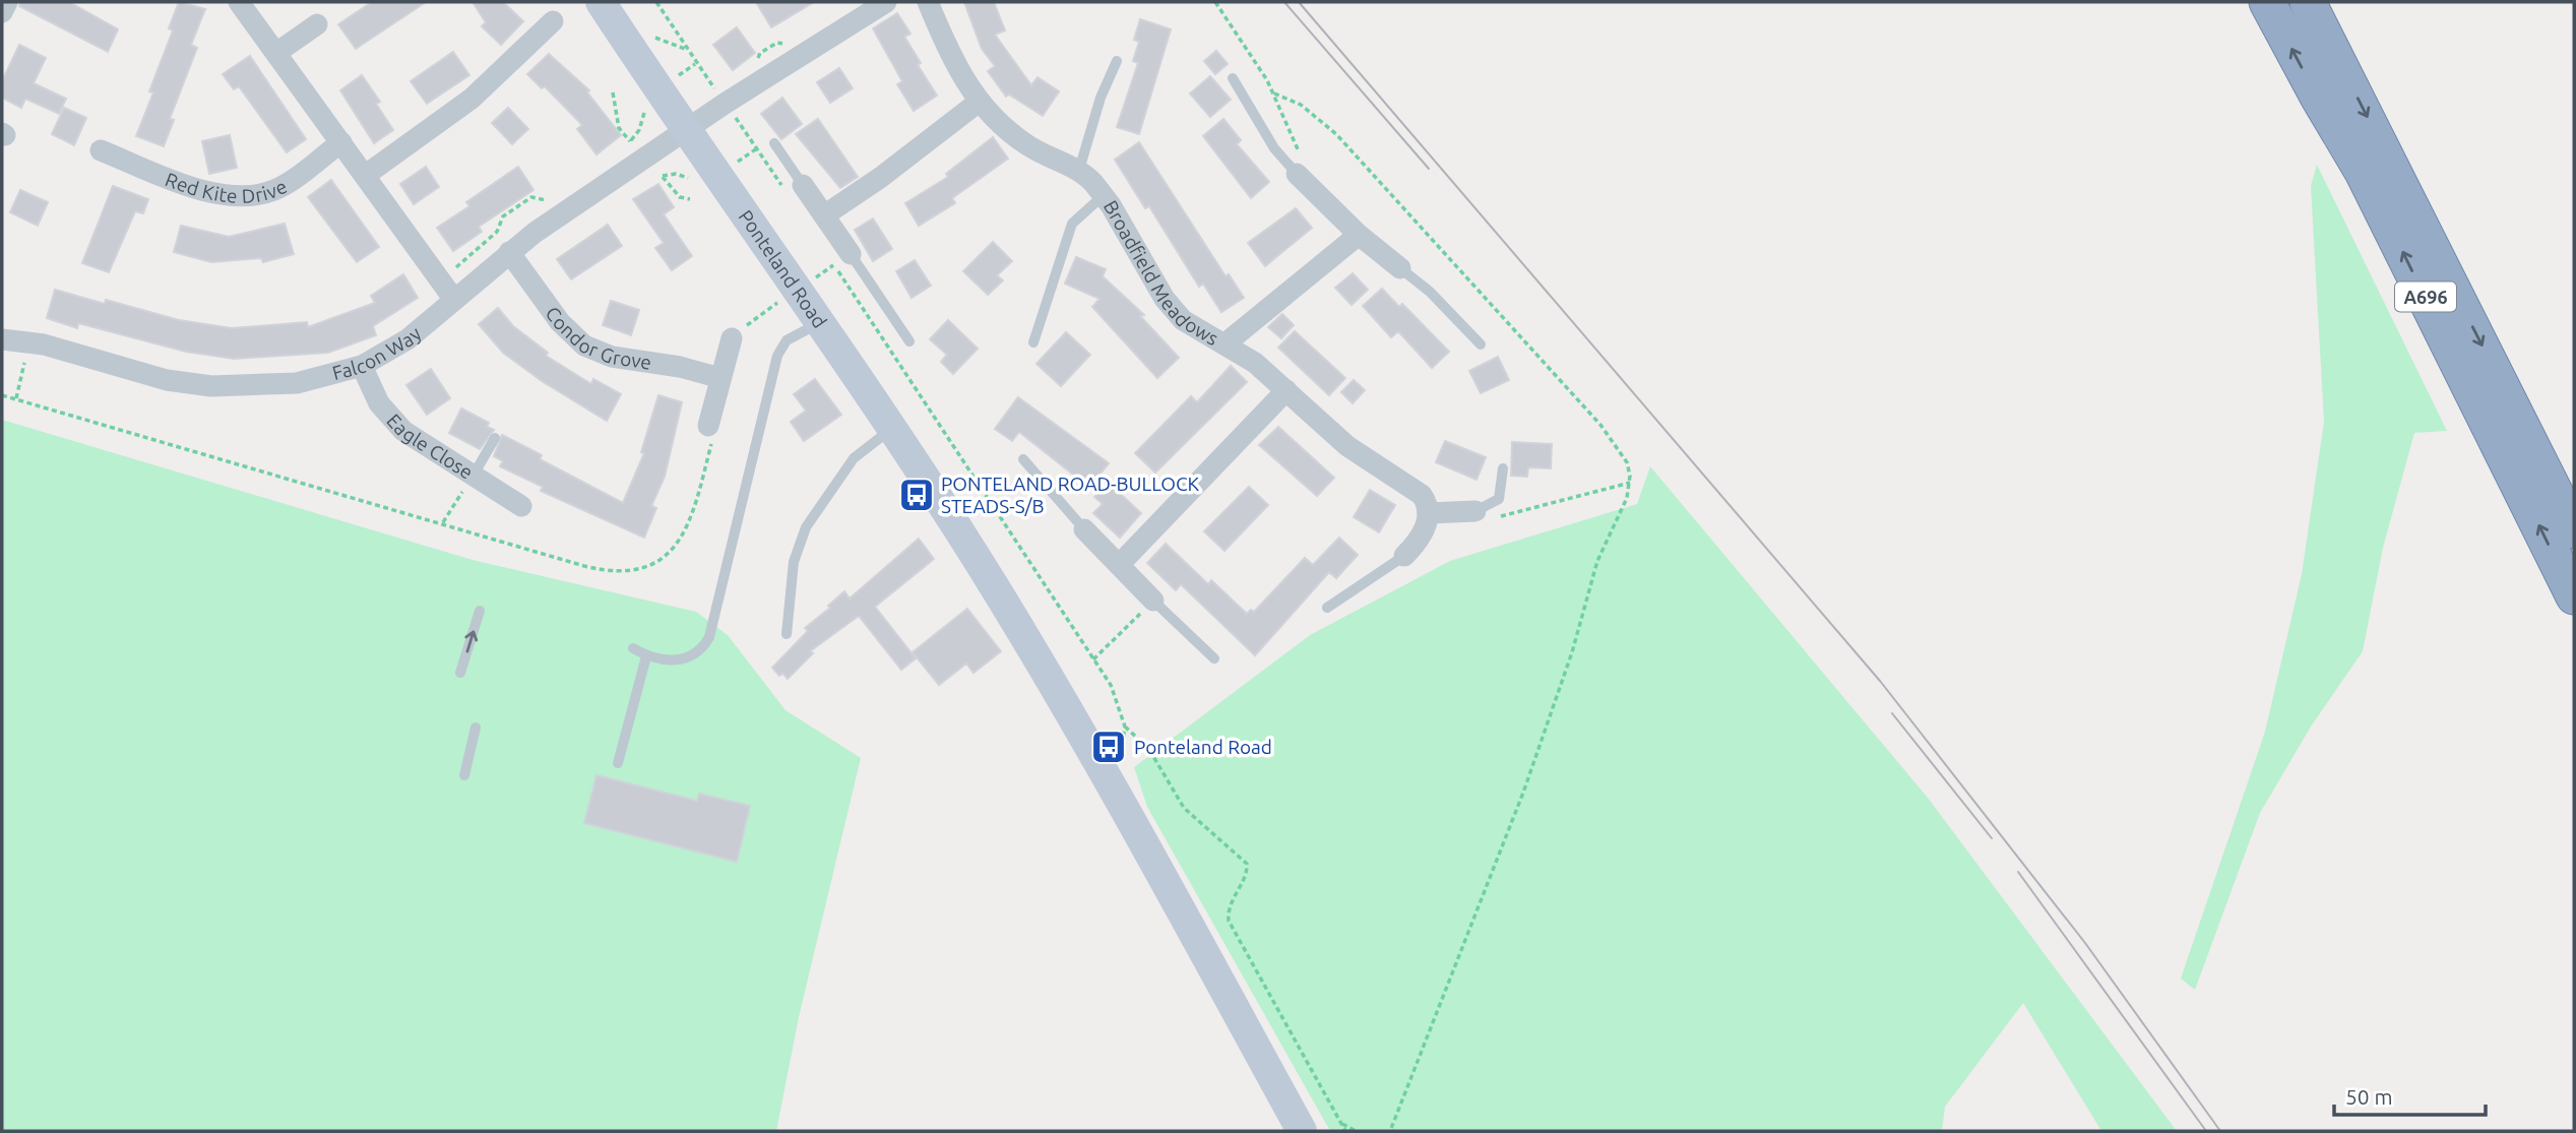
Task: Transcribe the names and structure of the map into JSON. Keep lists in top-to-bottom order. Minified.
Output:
{"streets":{"highway":["A696"],"main road":["Ponteland Road"],"street":["Red Kite Drive","Broadfield Meadows","Condor Grove","Falcon Way","Eagle Close"]},"crossings":[["Ponteland Road","Falcon Way"],["Condor Grove","Falcon Way"],["Falcon Way","Eagle Close"]],"places":{"bus stop":["PONTELAND ROAD-BULLOCK STEADS-S/B","Ponteland Road"]},"scale_bar":"50 m"}
